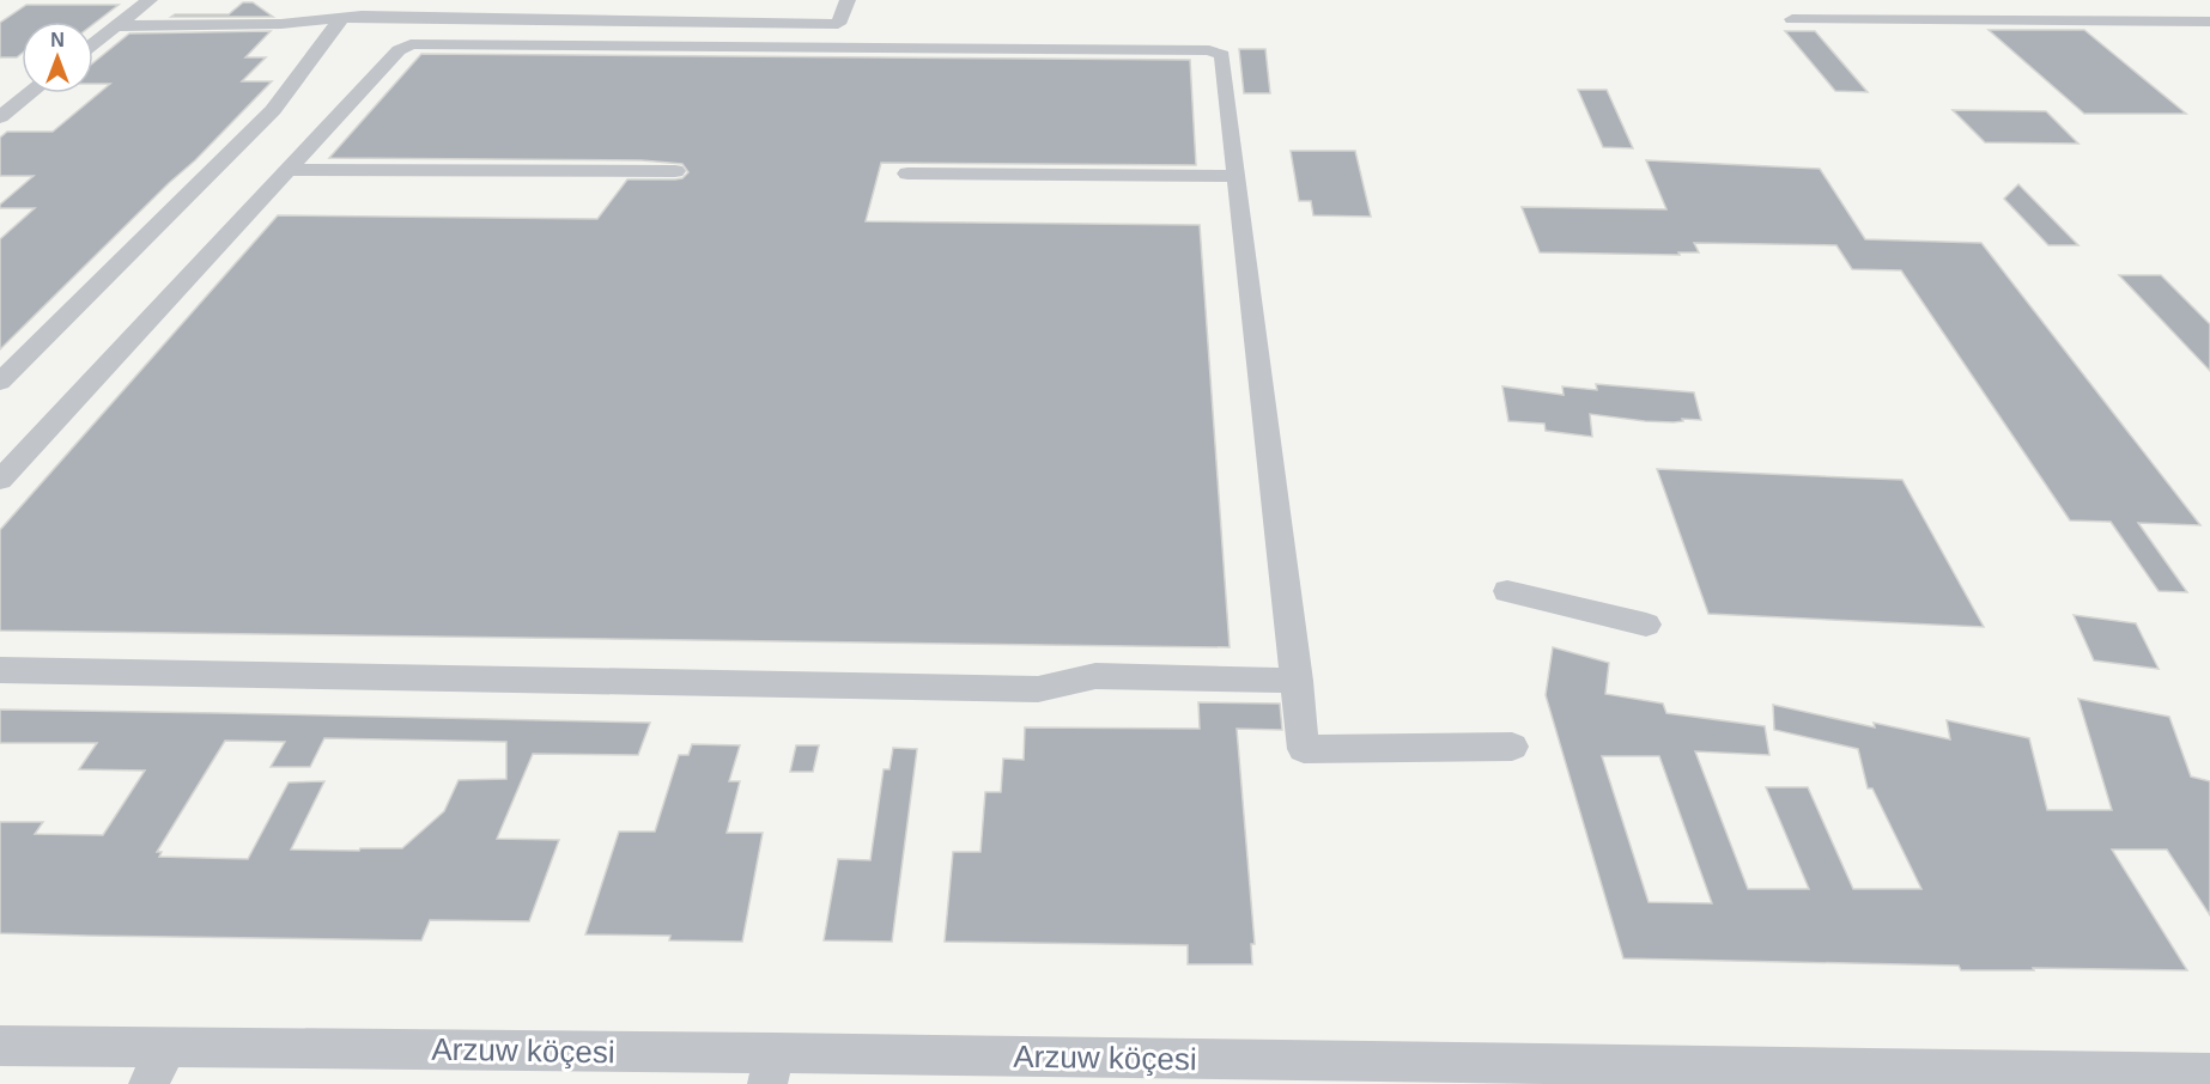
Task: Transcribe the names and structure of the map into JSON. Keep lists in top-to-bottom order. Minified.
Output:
{"streets":{"street":["Arzuw köçesi"]},"north":"top"}
